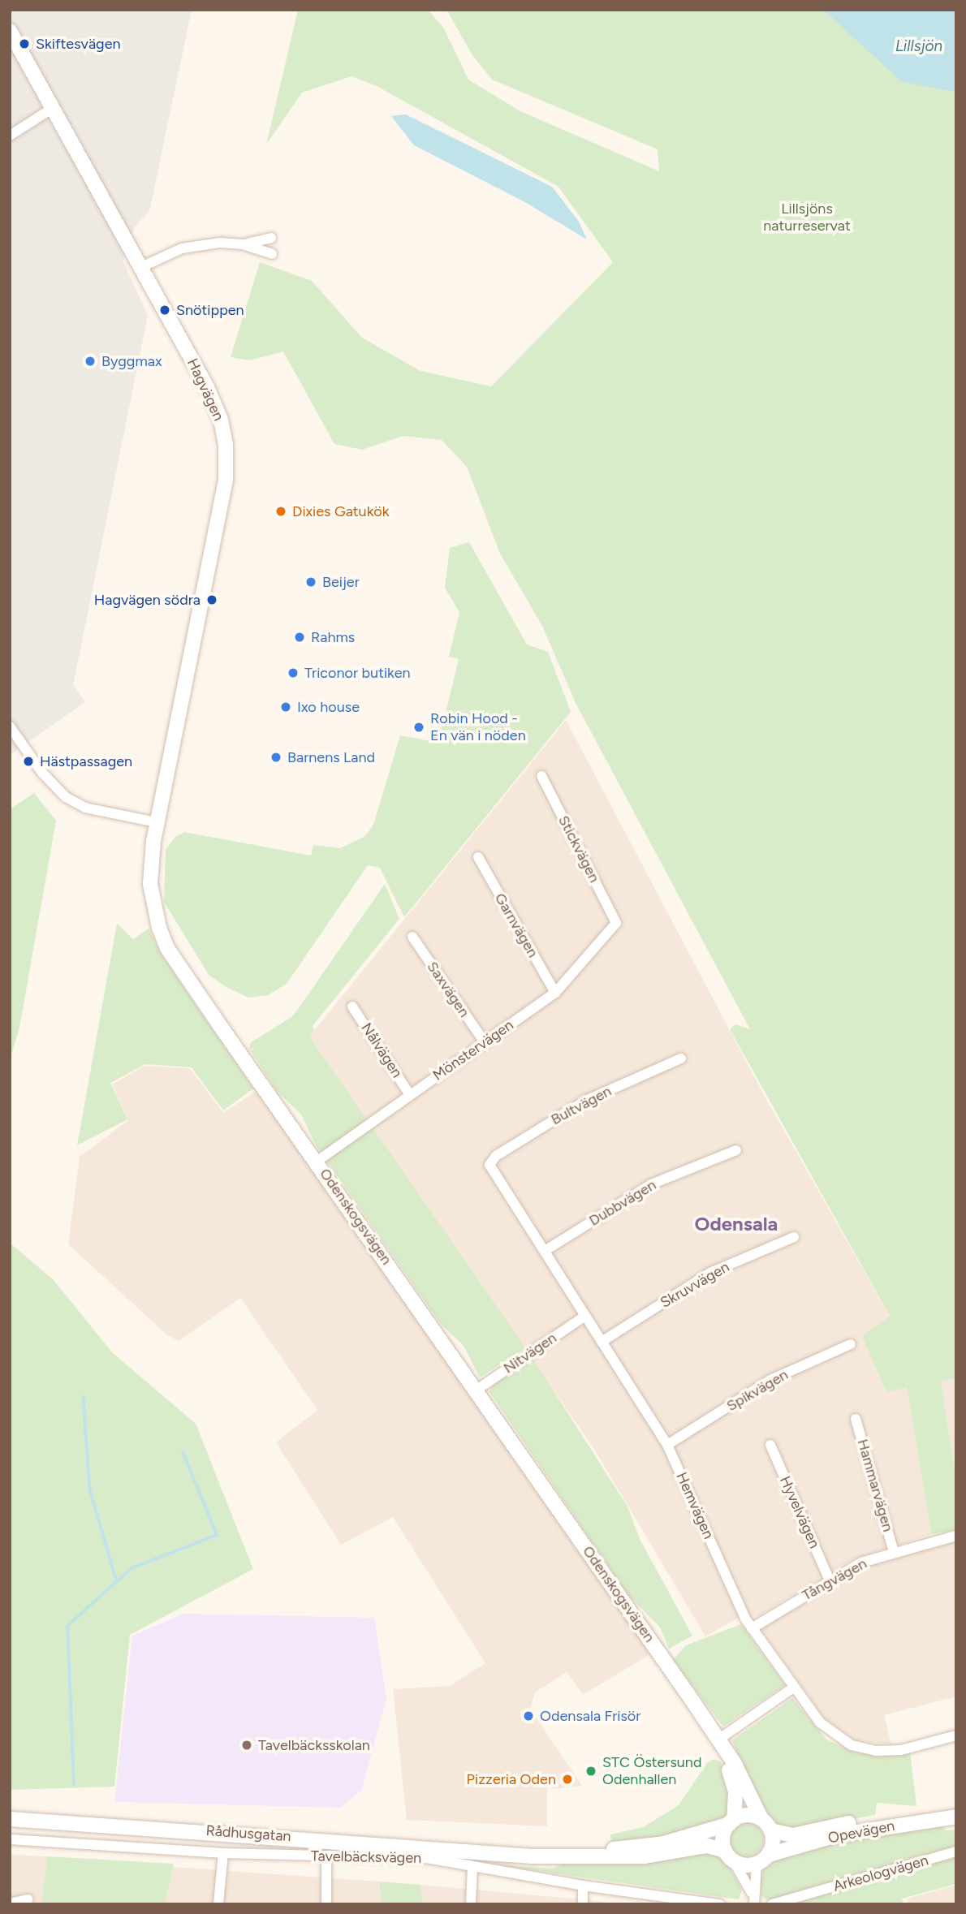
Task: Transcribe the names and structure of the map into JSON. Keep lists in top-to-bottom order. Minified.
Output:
{"streets":{"street":["Hagvägen","Stickvägen","Garnvägen","Saxvägen","Nålvägen","Mönstervägen","Bultvägen","Dubbvägen","Odenskogsvägen","Skruvvägen","Nitvägen","Spikvägen","Hammarvägen","Hemvägen","Hyvelvägen","Tångvägen","Opevägen","Rådhusgatan","Tavelbäcksvägen","Arkeologvägen"]},"crossings":[["Hagvägen","Odenskogsvägen"],["Stickvägen","Mönstervägen"],["Garnvägen","Mönstervägen"],["Saxvägen","Mönstervägen"],["Nålvägen","Mönstervägen"],["Mönstervägen","Odenskogsvägen"],["Bultvägen","Hemvägen"],["Dubbvägen","Hemvägen"],["Odenskogsvägen","Nitvägen"],["Odenskogsvägen","Opevägen"],["Odenskogsvägen","Rådhusgatan"],["Skruvvägen","Hemvägen"],["Nitvägen","Hemvägen"],["Spikvägen","Hemvägen"],["Hammarvägen","Tångvägen"],["Hemvägen","Tångvägen"],["Hyvelvägen","Tångvägen"],["Opevägen","Rådhusgatan"]],"districts":["Odensala"],"water":["Lillsjön"],"parks":["Lillsjöns naturreservat"],"places":["Skiftesvägen","Snötippen","Byggmax","Dixies Gatukök","Beijer","Hagvägen södra","Rahms","Triconor butiken","Ixo house","Robin Hood - En vän i nöden","Barnens Land","Hästpassagen","Odensala Frisör","Tavelbäcksskolan","STC Östersund Odenhallen","Pizzeria Oden"]}
